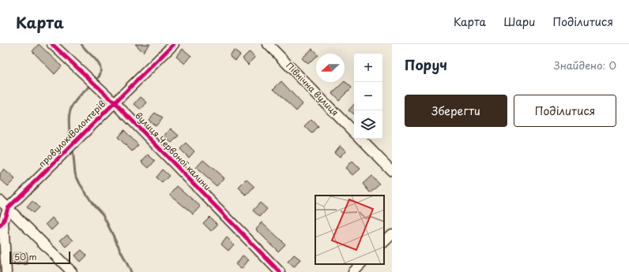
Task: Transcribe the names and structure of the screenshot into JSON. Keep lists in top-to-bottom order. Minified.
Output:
{"streets":{"street":["Північна вулиця","провулок Волонтерів","вулиця Червоної калини"]},"crossings":[["провулок Волонтерів","вулиця Червоної калини"]],"scale_bar":"50 m","north":"left","page":{"header":"Карта","nav":["Карта","Шари","Поділитися"],"heading":["Поруч","Знайдено: 0"],"map_buttons":["+","−"],"buttons":["Зберегти","Поділитися"],"scale":"50 m"}}
